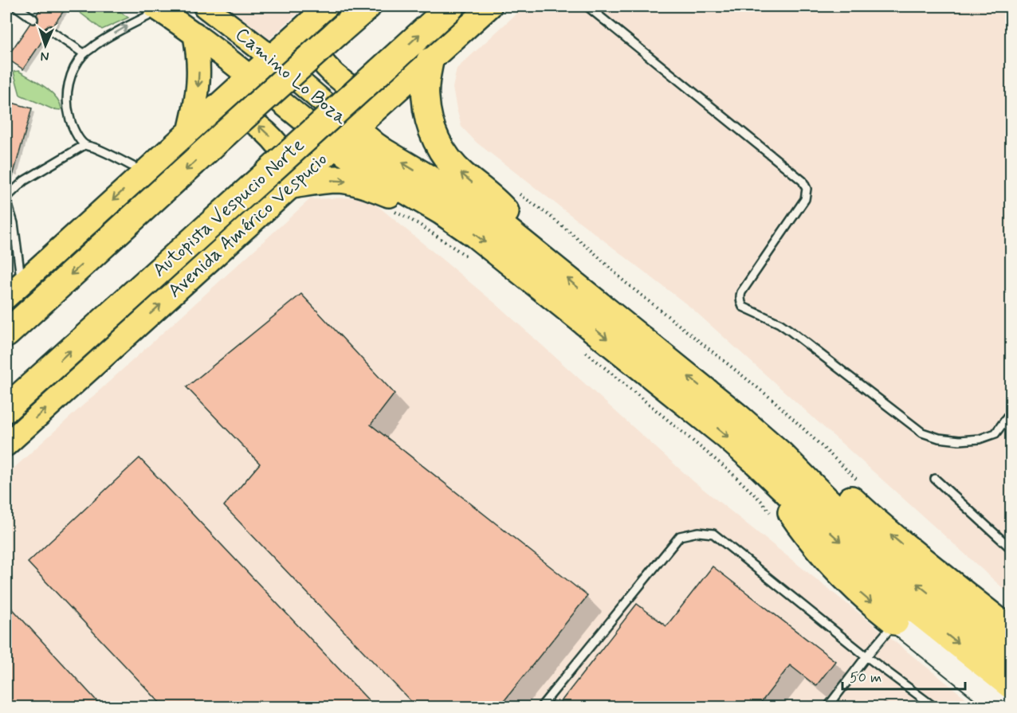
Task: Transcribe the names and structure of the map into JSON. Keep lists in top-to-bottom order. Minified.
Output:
{"streets":{"highway":["Autopista Vespucio Norte"],"main road":["Camino Lo Boza","Avenida Américo Vespucio"]},"crossings":[["Camino Lo Boza","Avenida Américo Vespucio"]],"scale_bar":"50 m","north":"bottom"}
